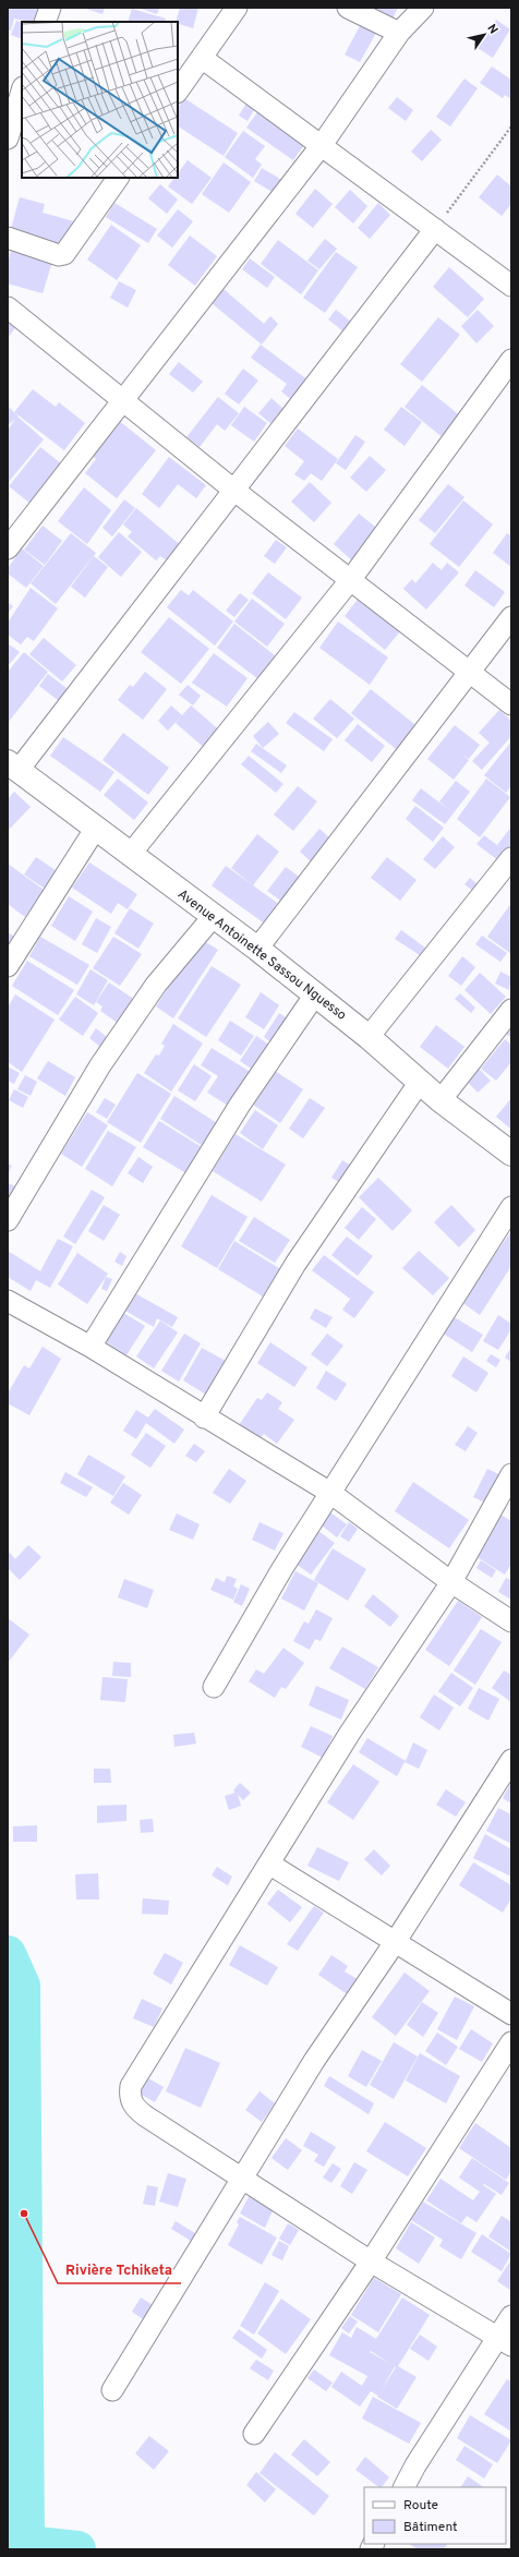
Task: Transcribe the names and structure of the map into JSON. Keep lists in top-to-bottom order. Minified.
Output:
{"streets":{"street":["Avenue Antoinette Sassou Nguesso"]},"places":["Rivière Tchiketa"],"legend":["Route","Bâtiment"],"north":"top right"}
